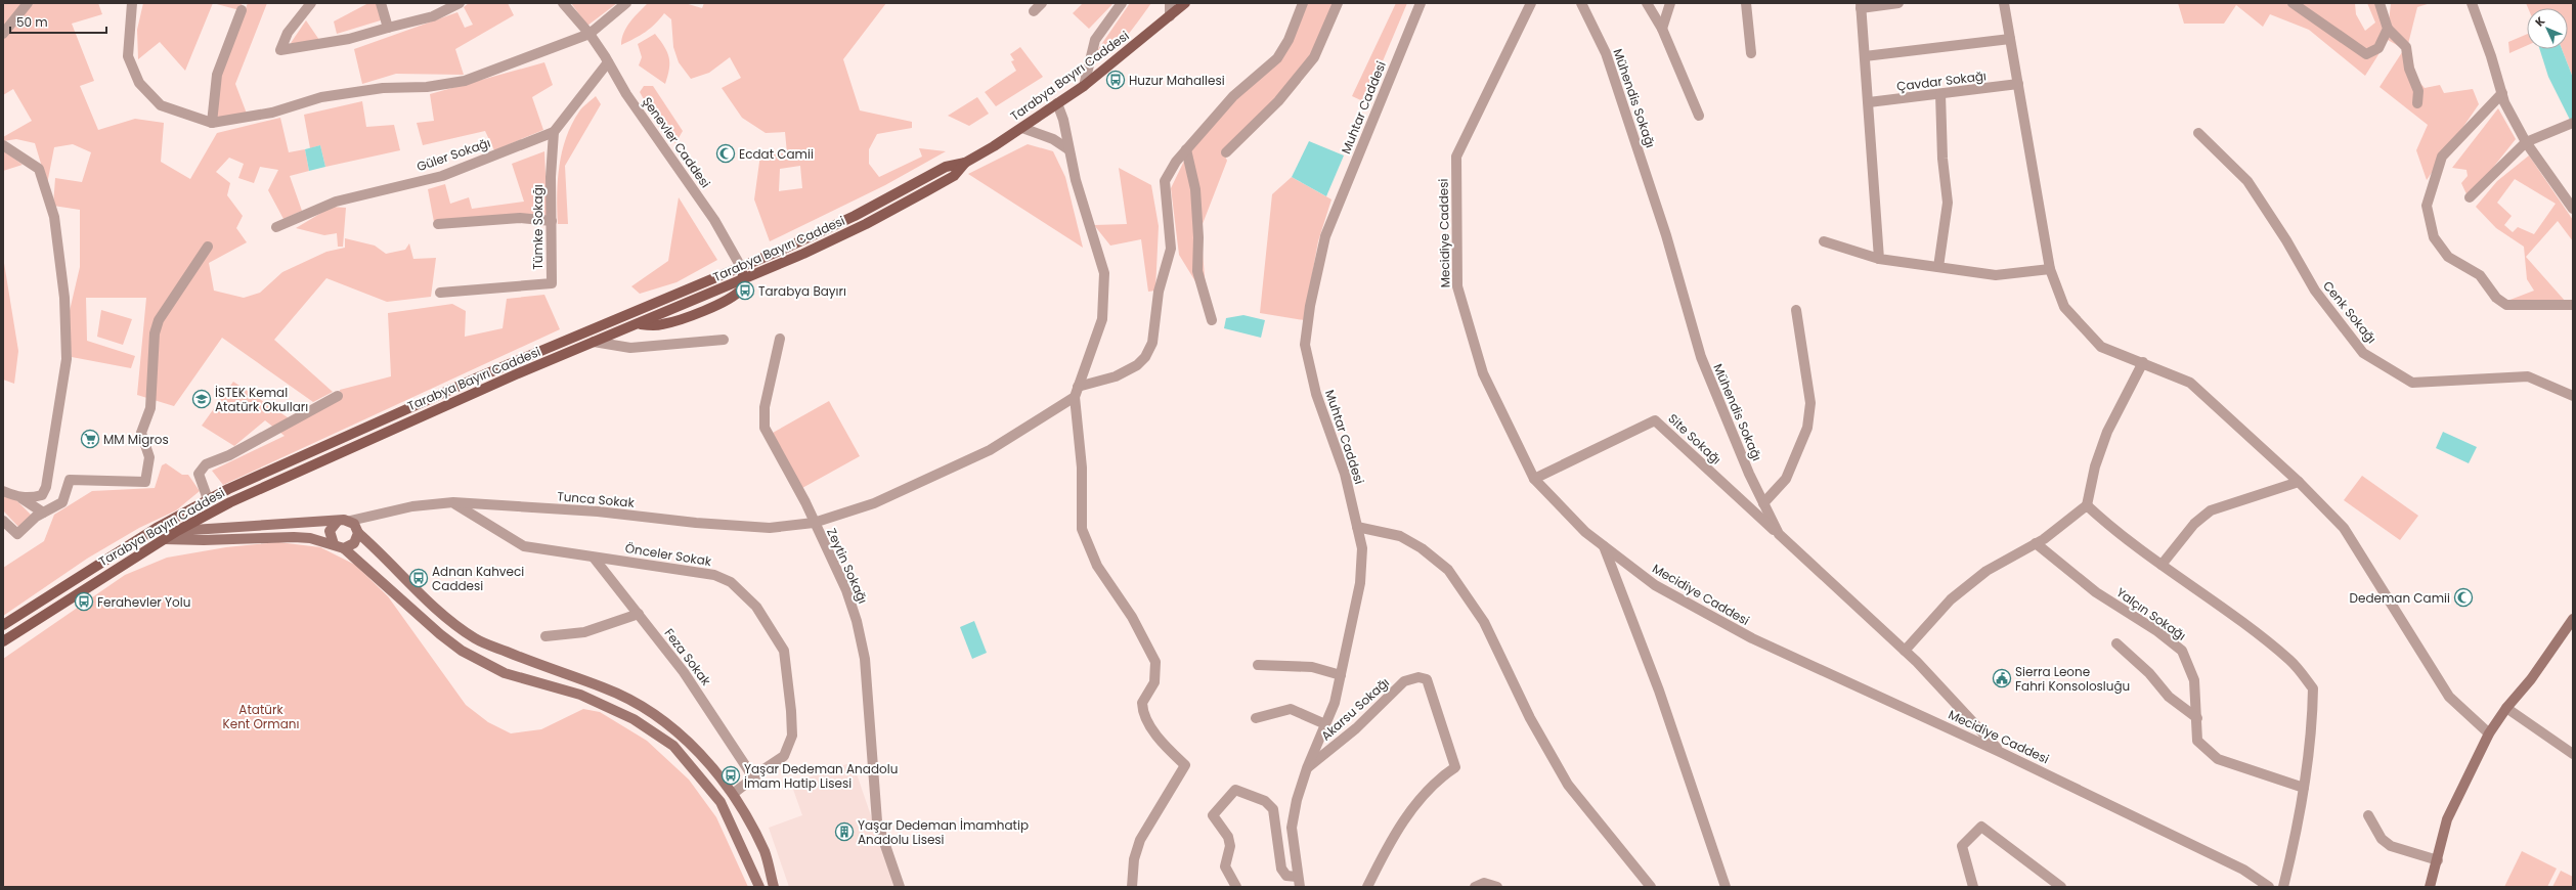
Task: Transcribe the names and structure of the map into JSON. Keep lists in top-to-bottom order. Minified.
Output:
{"streets":{"main road":["Tarabya Bayırı Caddesi"],"street":["Çavdar Sokağı","Mühendis Sokağı","Muhtar Caddesi","Şenevler Caddesi","Güler Sokağı","Tümke Sokağı","Mecidiye Caddesi","Cenk Sokağı","Site Sokağı","Tunca Sokak","Önceler Sokak","Zeytin Sokağı","Yalçın Sokağı","Feza Sokak","Akarsu Sokağı"]},"crossings":[["Tarabya Bayırı Caddesi","Şenevler Caddesi"],["Mühendis Sokağı","Mecidiye Caddesi"],["Mühendis Sokağı","Site Sokağı"],["Muhtar Caddesi","Akarsu Sokağı"],["Güler Sokağı","Tümke Sokağı"],["Mecidiye Caddesi","Site Sokağı"],["Tunca Sokak","Önceler Sokak"],["Tunca Sokak","Zeytin Sokağı"],["Önceler Sokak","Feza Sokak"]],"parks":["Atatürk Kent Ormanı"],"places":{"bus stop":["Huzur Mahallesi","Tarabya Bayırı","Adnan Kahveci Caddesi","Ferahevler Yolu","Yaşar Dedeman Anadolu İmam Hatip Lisesi"],"mosque":["Ecdat Camii","Dedeman Camii"],"school or university":["İSTEK Kemal Atatürk Okulları"],"supermarket":["MM Migros"],"public building":["Sierra Leone Fahri Konsolosluğu"],"building":["Yaşar Dedeman İmamhatip Anadolu Lisesi"]},"scale_bar":"50 m","north":"top left"}
